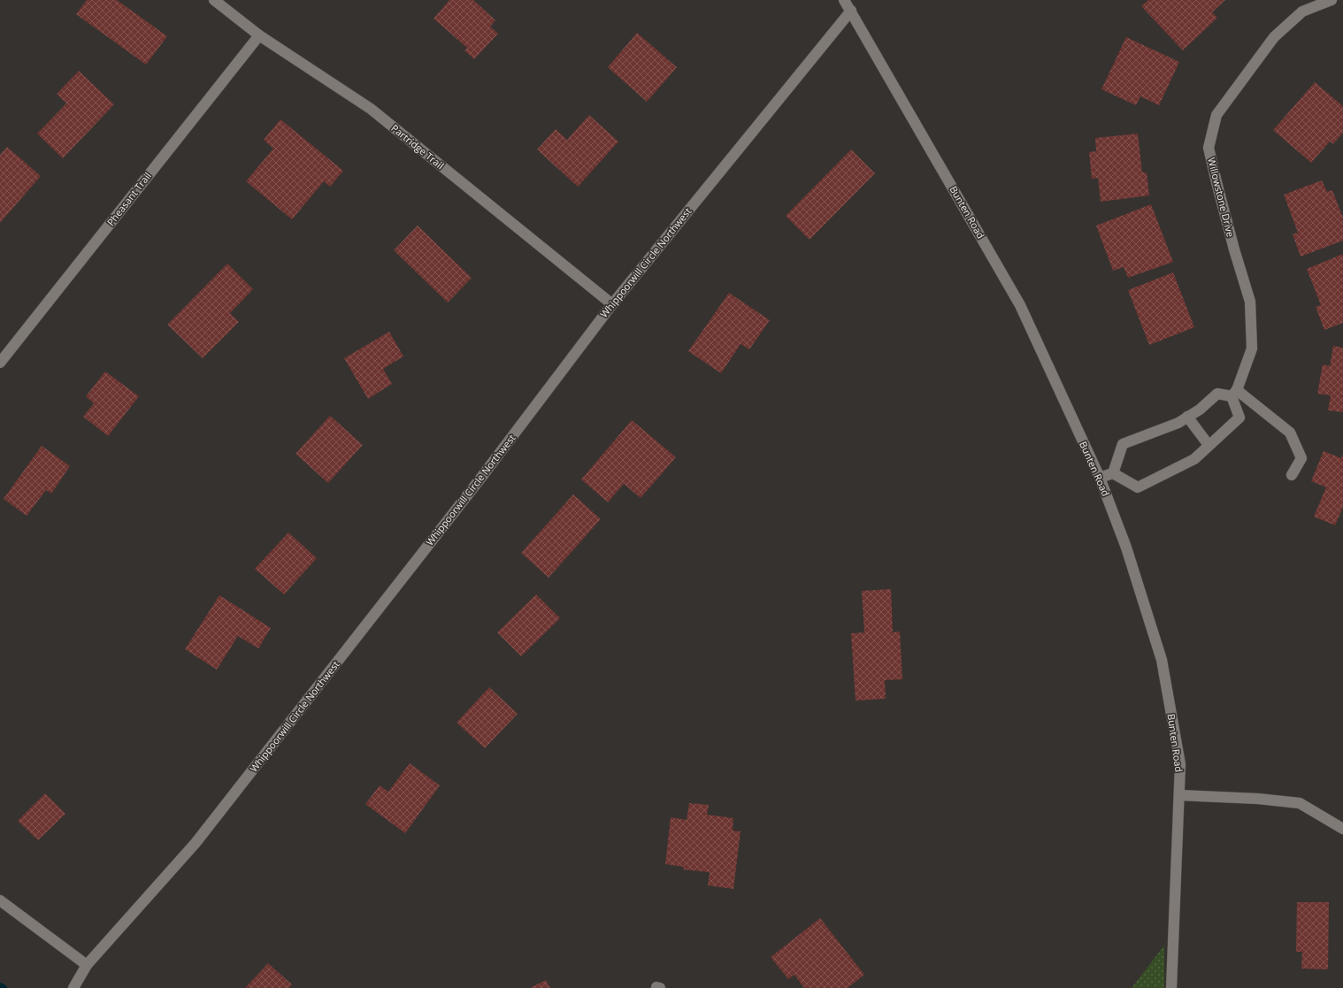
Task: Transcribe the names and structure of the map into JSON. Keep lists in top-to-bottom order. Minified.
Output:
{"streets":{"street":["Partridge Trail","Willowstone Drive","Pheasant Trail","Bunten Road","Whippoorwill Circle Northwest"]},"crossings":[["Partridge Trail","Pheasant Trail"],["Partridge Trail","Whippoorwill Circle Northwest"],["Bunten Road","Whippoorwill Circle Northwest"]]}
